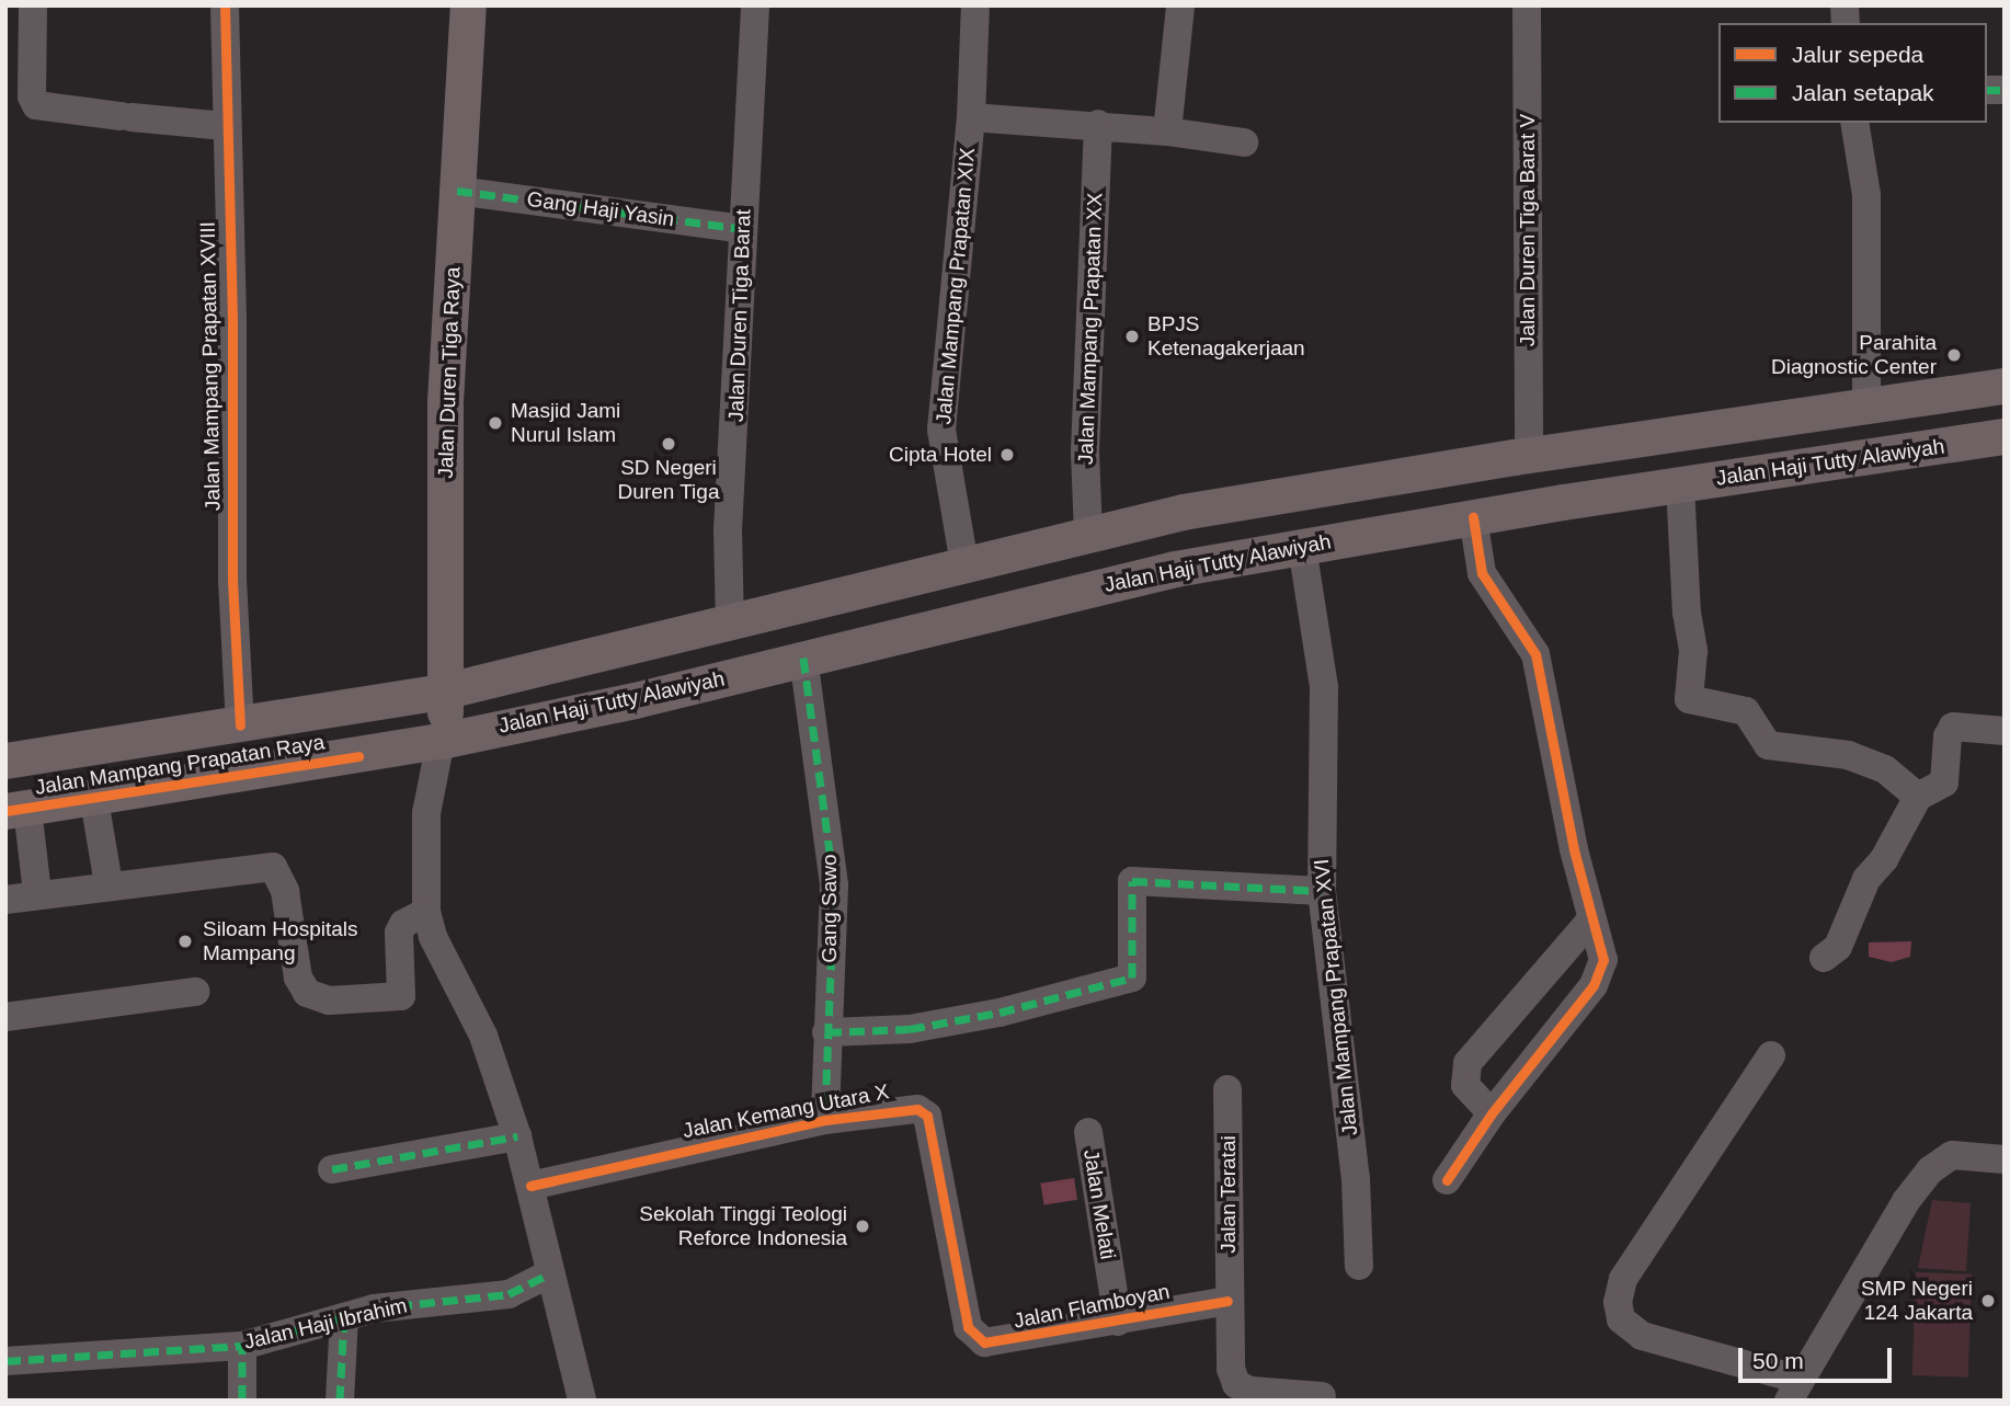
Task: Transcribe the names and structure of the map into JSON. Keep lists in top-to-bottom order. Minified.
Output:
{"streets":{"main road":["Jalan Duren Tiga Raya","Jalan Haji Tutty Alawiyah","Jalan Mampang Prapatan Raya"],"street":["Gang Haji Yasin","Jalan Duren Tiga Barat V","Jalan Mampang Prapatan XIX","Jalan Duren Tiga Barat","Jalan Mampang Prapatan XX","Jalan Mampang Prapatan XVIII","Gang Sawo","Jalan Mampang Prapatan XVI","Jalan Kemang Utara X","Jalan Teratai","Jalan Melati","Jalan Flamboyan","Jalan Haji Ibrahim"]},"crossings":[["Gang Haji Yasin","Jalan Duren Tiga Barat"],["Gang Haji Yasin","Jalan Duren Tiga Raya"],["Jalan Mampang Prapatan XVIII","Jalan Mampang Prapatan Raya"],["Jalan Duren Tiga Raya","Jalan Haji Tutty Alawiyah"],["Jalan Duren Tiga Raya","Jalan Mampang Prapatan Raya"],["Jalan Haji Tutty Alawiyah","Jalan Mampang Prapatan Raya"],["Jalan Haji Tutty Alawiyah","Gang Sawo"],["Jalan Haji Tutty Alawiyah","Jalan Mampang Prapatan XVI"],["Jalan Kemang Utara X","Jalan Flamboyan"],["Jalan Teratai","Jalan Flamboyan"],["Jalan Melati","Jalan Flamboyan"]],"places":["BPJS Ketenagakerjaan","Parahita Diagnostic Center","Masjid Jami Nurul Islam","SD Negeri Duren Tiga","Cipta Hotel","Siloam Hospitals Mampang","Sekolah Tinggi Teologi Reforce Indonesia","SMP Negeri 124 Jakarta"],"legend":["Jalur sepeda","Jalan setapak"],"scale_bar":"50 m"}
